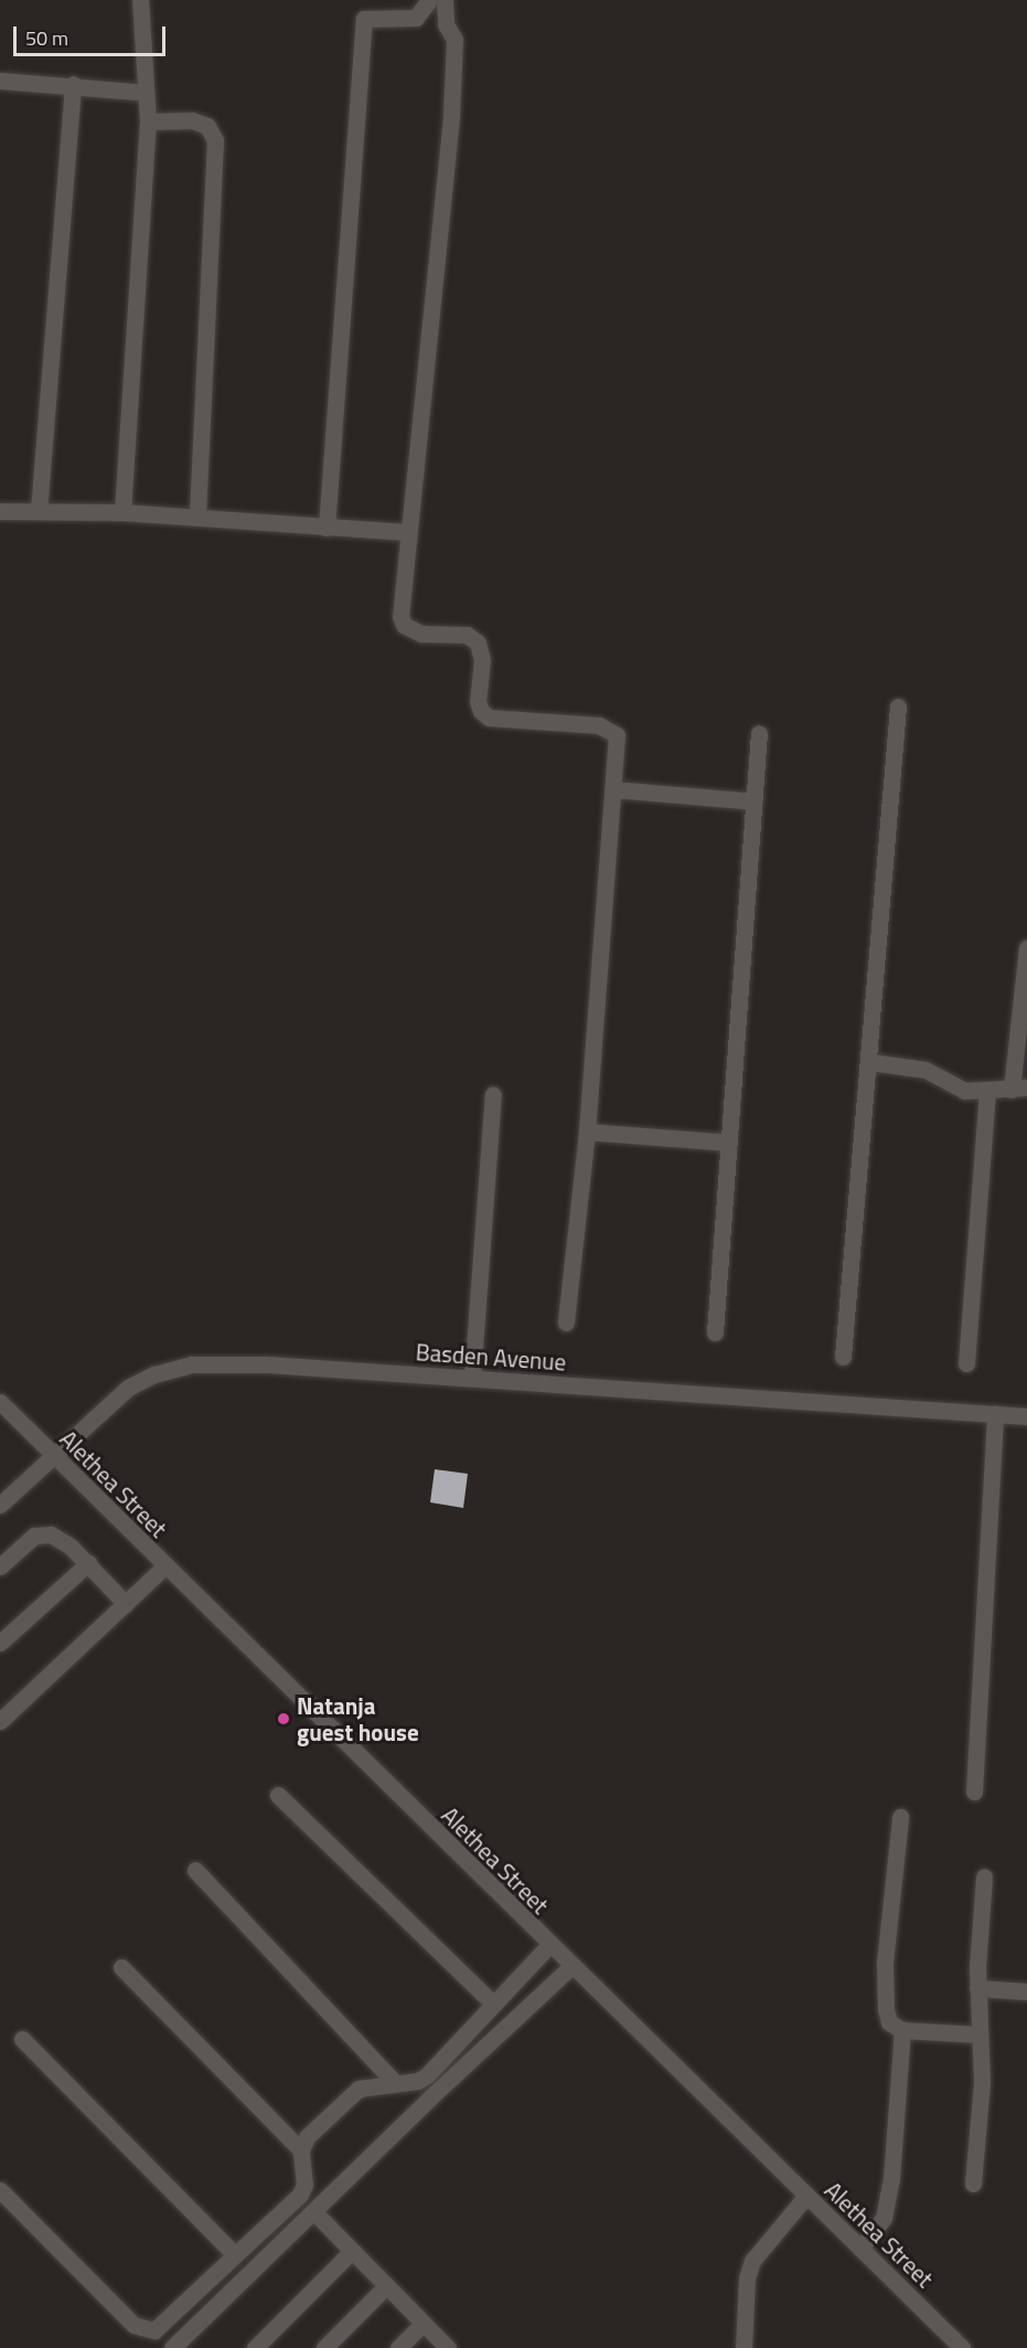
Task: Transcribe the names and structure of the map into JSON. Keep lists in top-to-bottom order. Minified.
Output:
{"streets":{"street":["Basden Avenue","Alethea Street"]},"crossings":[["Basden Avenue","Alethea Street"]],"places":["Natanja guest house"],"scale_bar":"50 m"}
